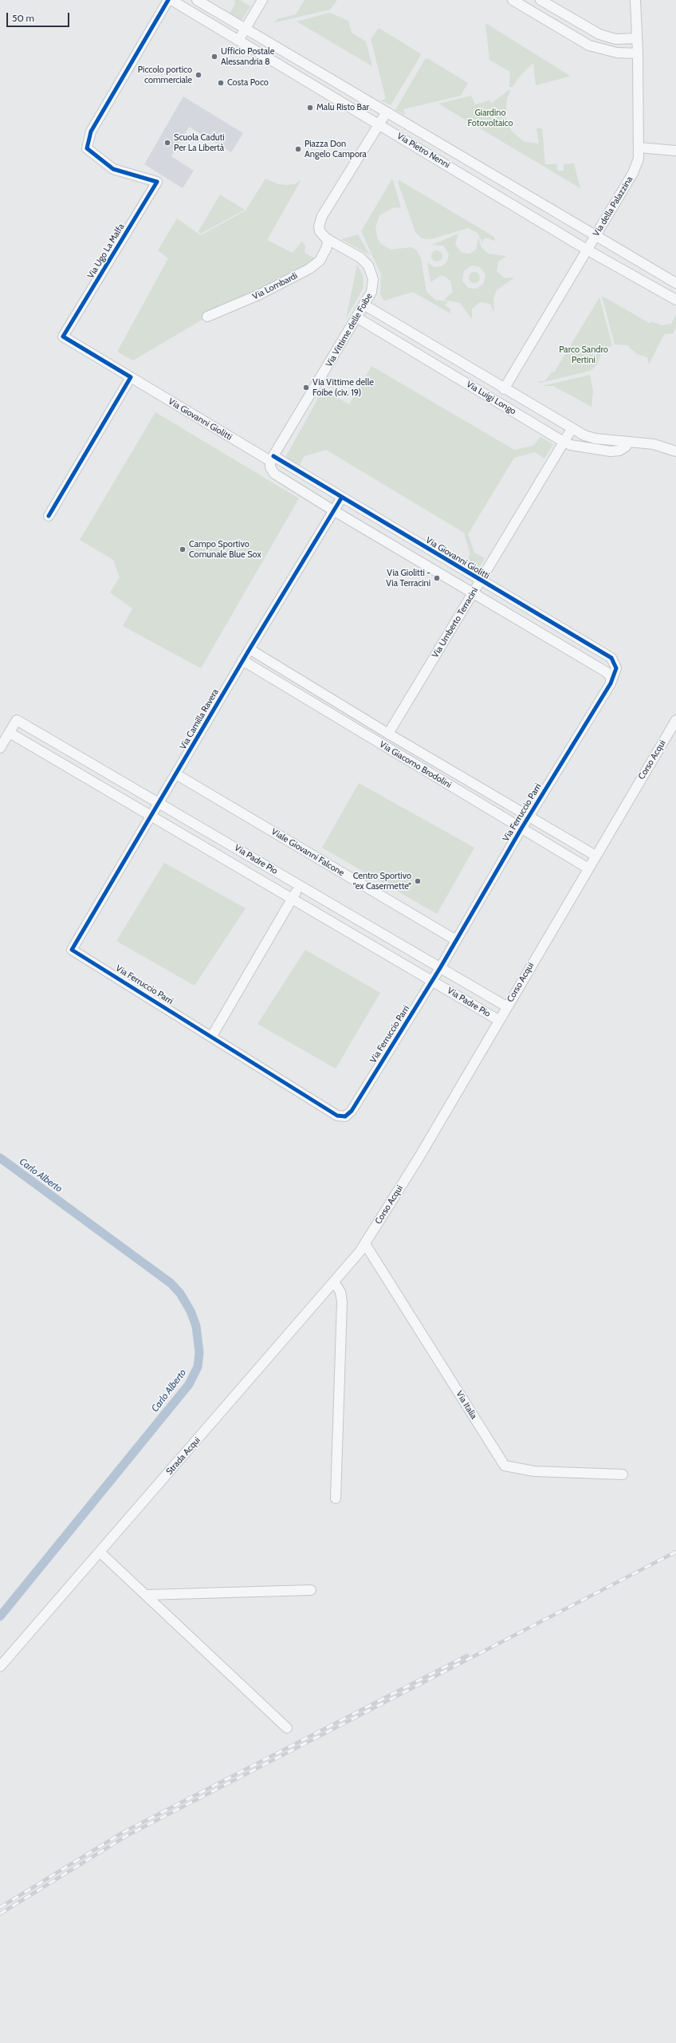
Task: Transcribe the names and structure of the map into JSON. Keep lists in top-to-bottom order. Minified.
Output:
{"streets":{"street":["Via Pietro Nenni","Via della Palazzina","Via Ugo La Malfa","Via Lombardi","Via Vittime delle Foibe","Via Luigi Longo","Via Giovanni Giolitti","Via Umberto Terracini","Via Camilla Ravera","Corso Acqui","Via Giacomo Brodolini","Via Ferruccio Parri","Viale Giovanni Falcone","Via Padre Pio","Via Italia","Strada Acqui"]},"crossings":[["Via Pietro Nenni","Via della Palazzina"],["Via Pietro Nenni","Via Vittime delle Foibe"],["Via della Palazzina","Via Luigi Longo"],["Via Ugo La Malfa","Via Giovanni Giolitti"],["Via Lombardi","Via Vittime delle Foibe"],["Via Vittime delle Foibe","Via Luigi Longo"],["Via Vittime delle Foibe","Via Giovanni Giolitti"],["Via Luigi Longo","Via Umberto Terracini"],["Via Giovanni Giolitti","Via Umberto Terracini"],["Via Giovanni Giolitti","Via Camilla Ravera"],["Via Giovanni Giolitti","Via Ferruccio Parri"],["Via Umberto Terracini","Via Giacomo Brodolini"],["Via Camilla Ravera","Via Giacomo Brodolini"],["Via Camilla Ravera","Via Ferruccio Parri"],["Via Camilla Ravera","Viale Giovanni Falcone"],["Via Camilla Ravera","Via Padre Pio"],["Corso Acqui","Via Giacomo Brodolini"],["Corso Acqui","Via Padre Pio"],["Corso Acqui","Via Italia"],["Corso Acqui","Strada Acqui"],["Via Giacomo Brodolini","Via Ferruccio Parri"],["Via Ferruccio Parri","Viale Giovanni Falcone"],["Via Ferruccio Parri","Via Padre Pio"],["Via Italia","Strada Acqui"]],"water":["Carlo Alberto"],"parks":["Giardino Fotovoltaico","Parco Sandro Pertini"],"places":["Ufficio Postale Alessandria 8","Piccolo portico commerciale","Costa Poco","Malu Risto Bar","Scuola Caduti Per La Libertà","Piazza Don Angelo Campora","Via Vittime delle Foibe (civ. 19)","Campo Sportivo Comunale Blue Sox","Via Giolitti - Via Terracini","Centro Sportivo “ex Casermette”"],"scale_bar":"50 m"}
